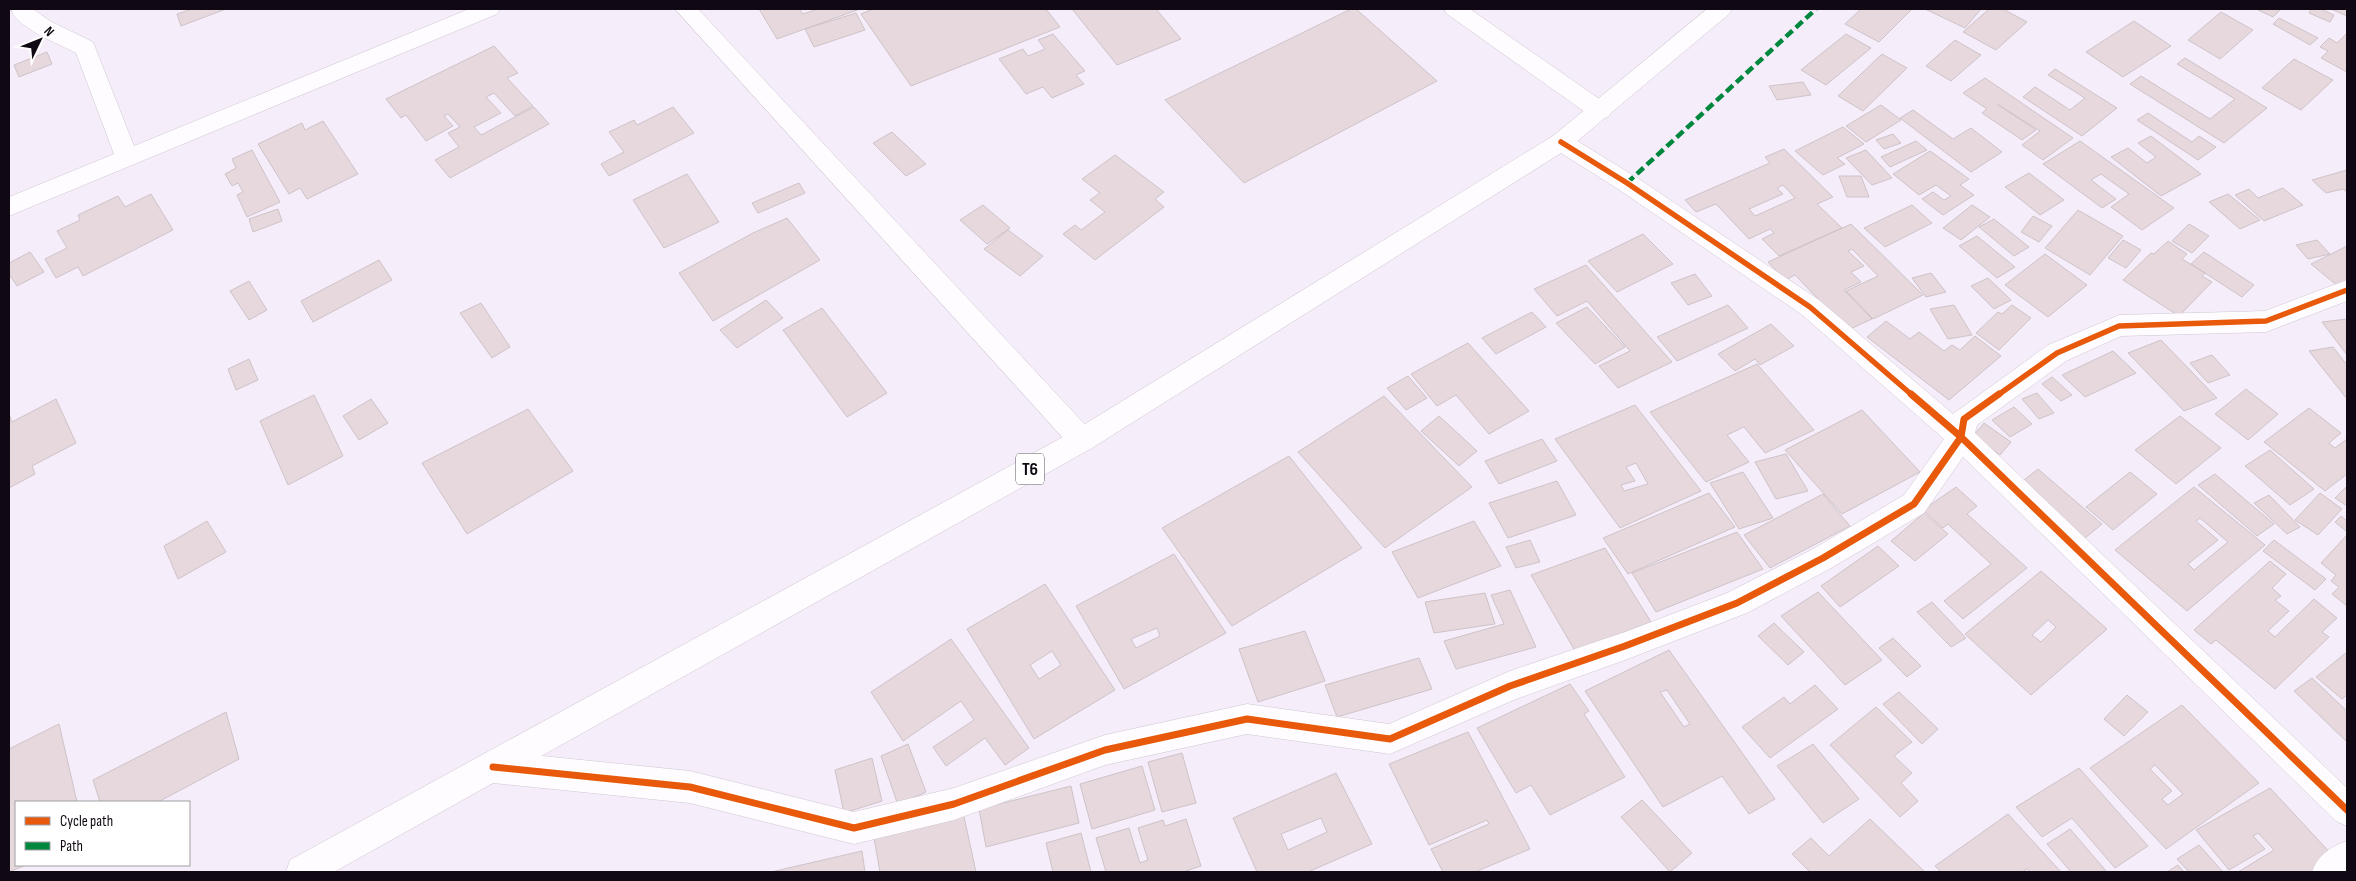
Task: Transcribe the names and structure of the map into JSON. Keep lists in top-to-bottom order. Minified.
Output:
{"streets":{"main road":["T6"]},"legend":["Cycle path","Path"],"north":"top right"}
